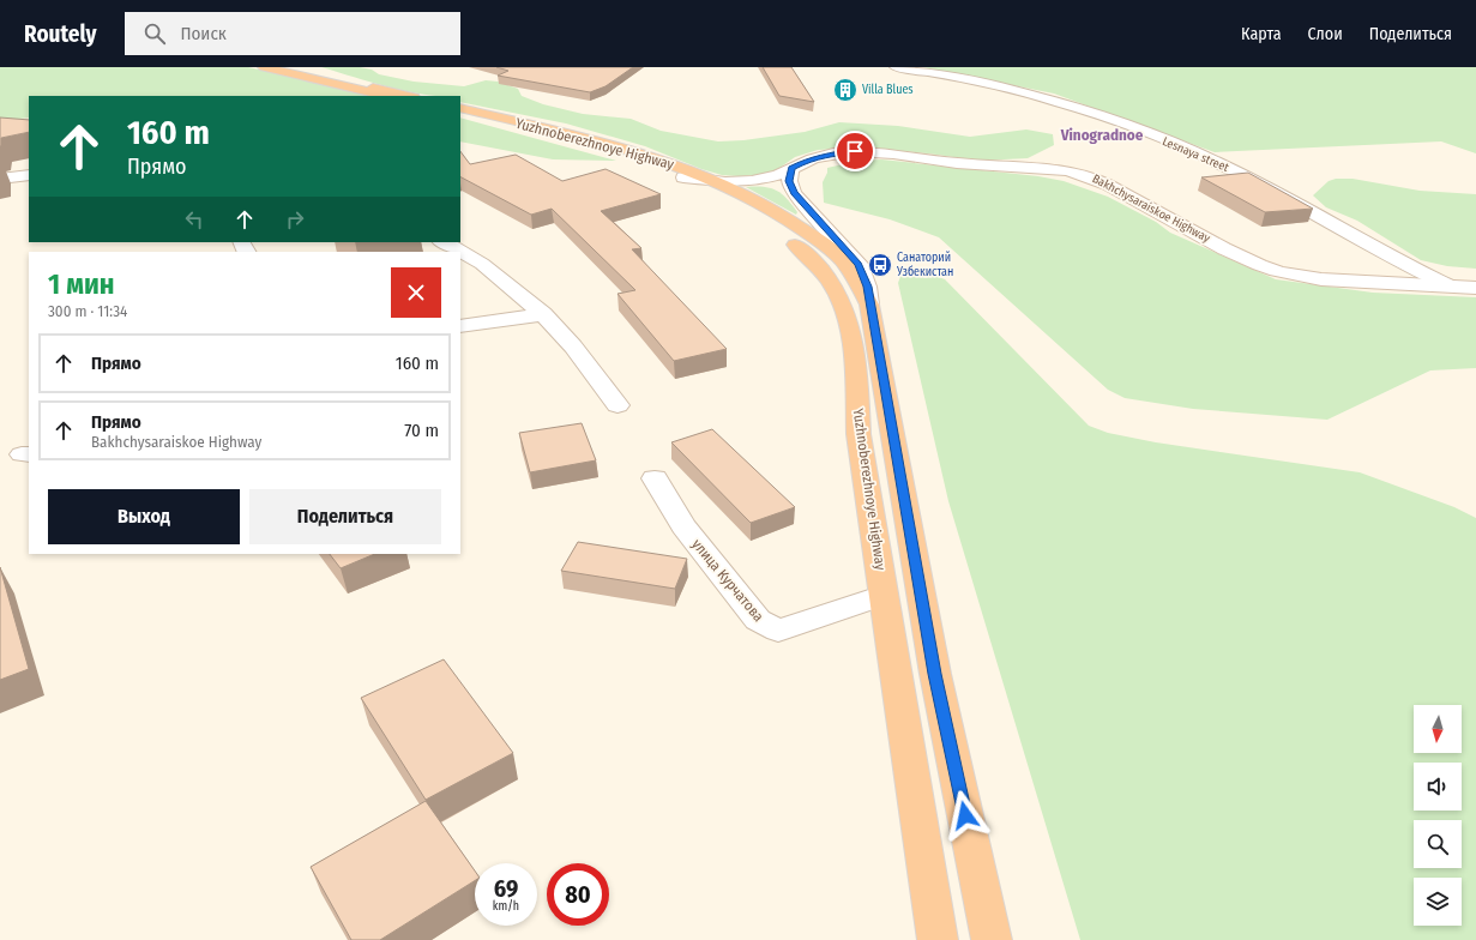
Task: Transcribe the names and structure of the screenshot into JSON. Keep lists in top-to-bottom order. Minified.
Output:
{"streets":{"highway":["Yuzhnoberezhnoye Highway"],"street":["Lesnaya street","Bakhchysaraiskoe Highway","улица Курчатова"]},"crossings":[["Yuzhnoberezhnoye Highway","Bakhchysaraiskoe Highway"],["Yuzhnoberezhnoye Highway","улица Курчатова"],["Lesnaya street","Bakhchysaraiskoe Highway"]],"districts":["Vinogradnoe"],"places":{"building":["Villa Blues"],"bus stop":["Санаторий Узбекистан"]},"north":"bottom","page":{"header":"Routely","search":"Поиск","nav":["Карта","Слои","Поделиться"],"turn":["160 m","Прямо"],"heading":["1 мин","300 m · 11:34"],"list":[{"name":"Прямо","value":"160 m"},{"name":"Прямо","note":"Bakhchysaraiskoe Highway","value":"70 m"}],"buttons":["Выход","Поделиться"],"speed":"69 km/h","limit":"80"}}
